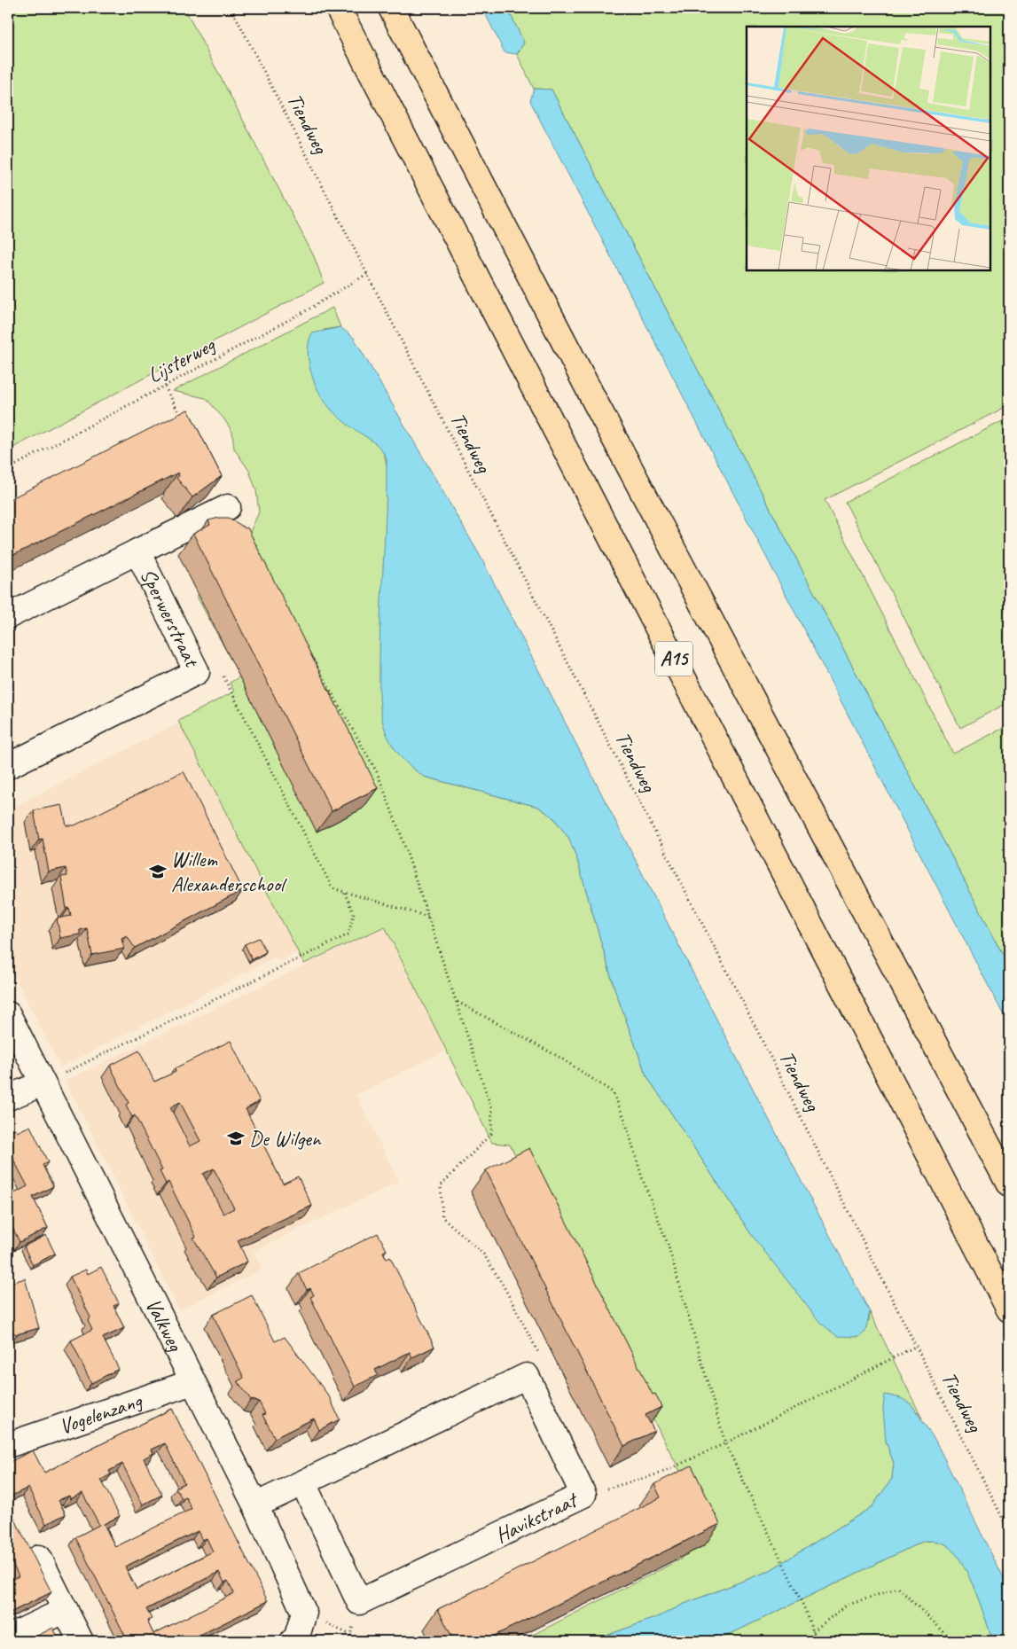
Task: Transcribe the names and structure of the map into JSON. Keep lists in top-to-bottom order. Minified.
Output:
{"streets":{"highway":["A15"],"street":["Sperwerstraat","Valkweg","Vogelenzang","Havikstraat"],"path":["Tiendweg","Lijsterweg"]},"crossings":[["Tiendweg","Lijsterweg"],["Valkweg","Vogelenzang"]],"places":{"school or university":["Willem Alexanderschool","De Wilgen"]}}
